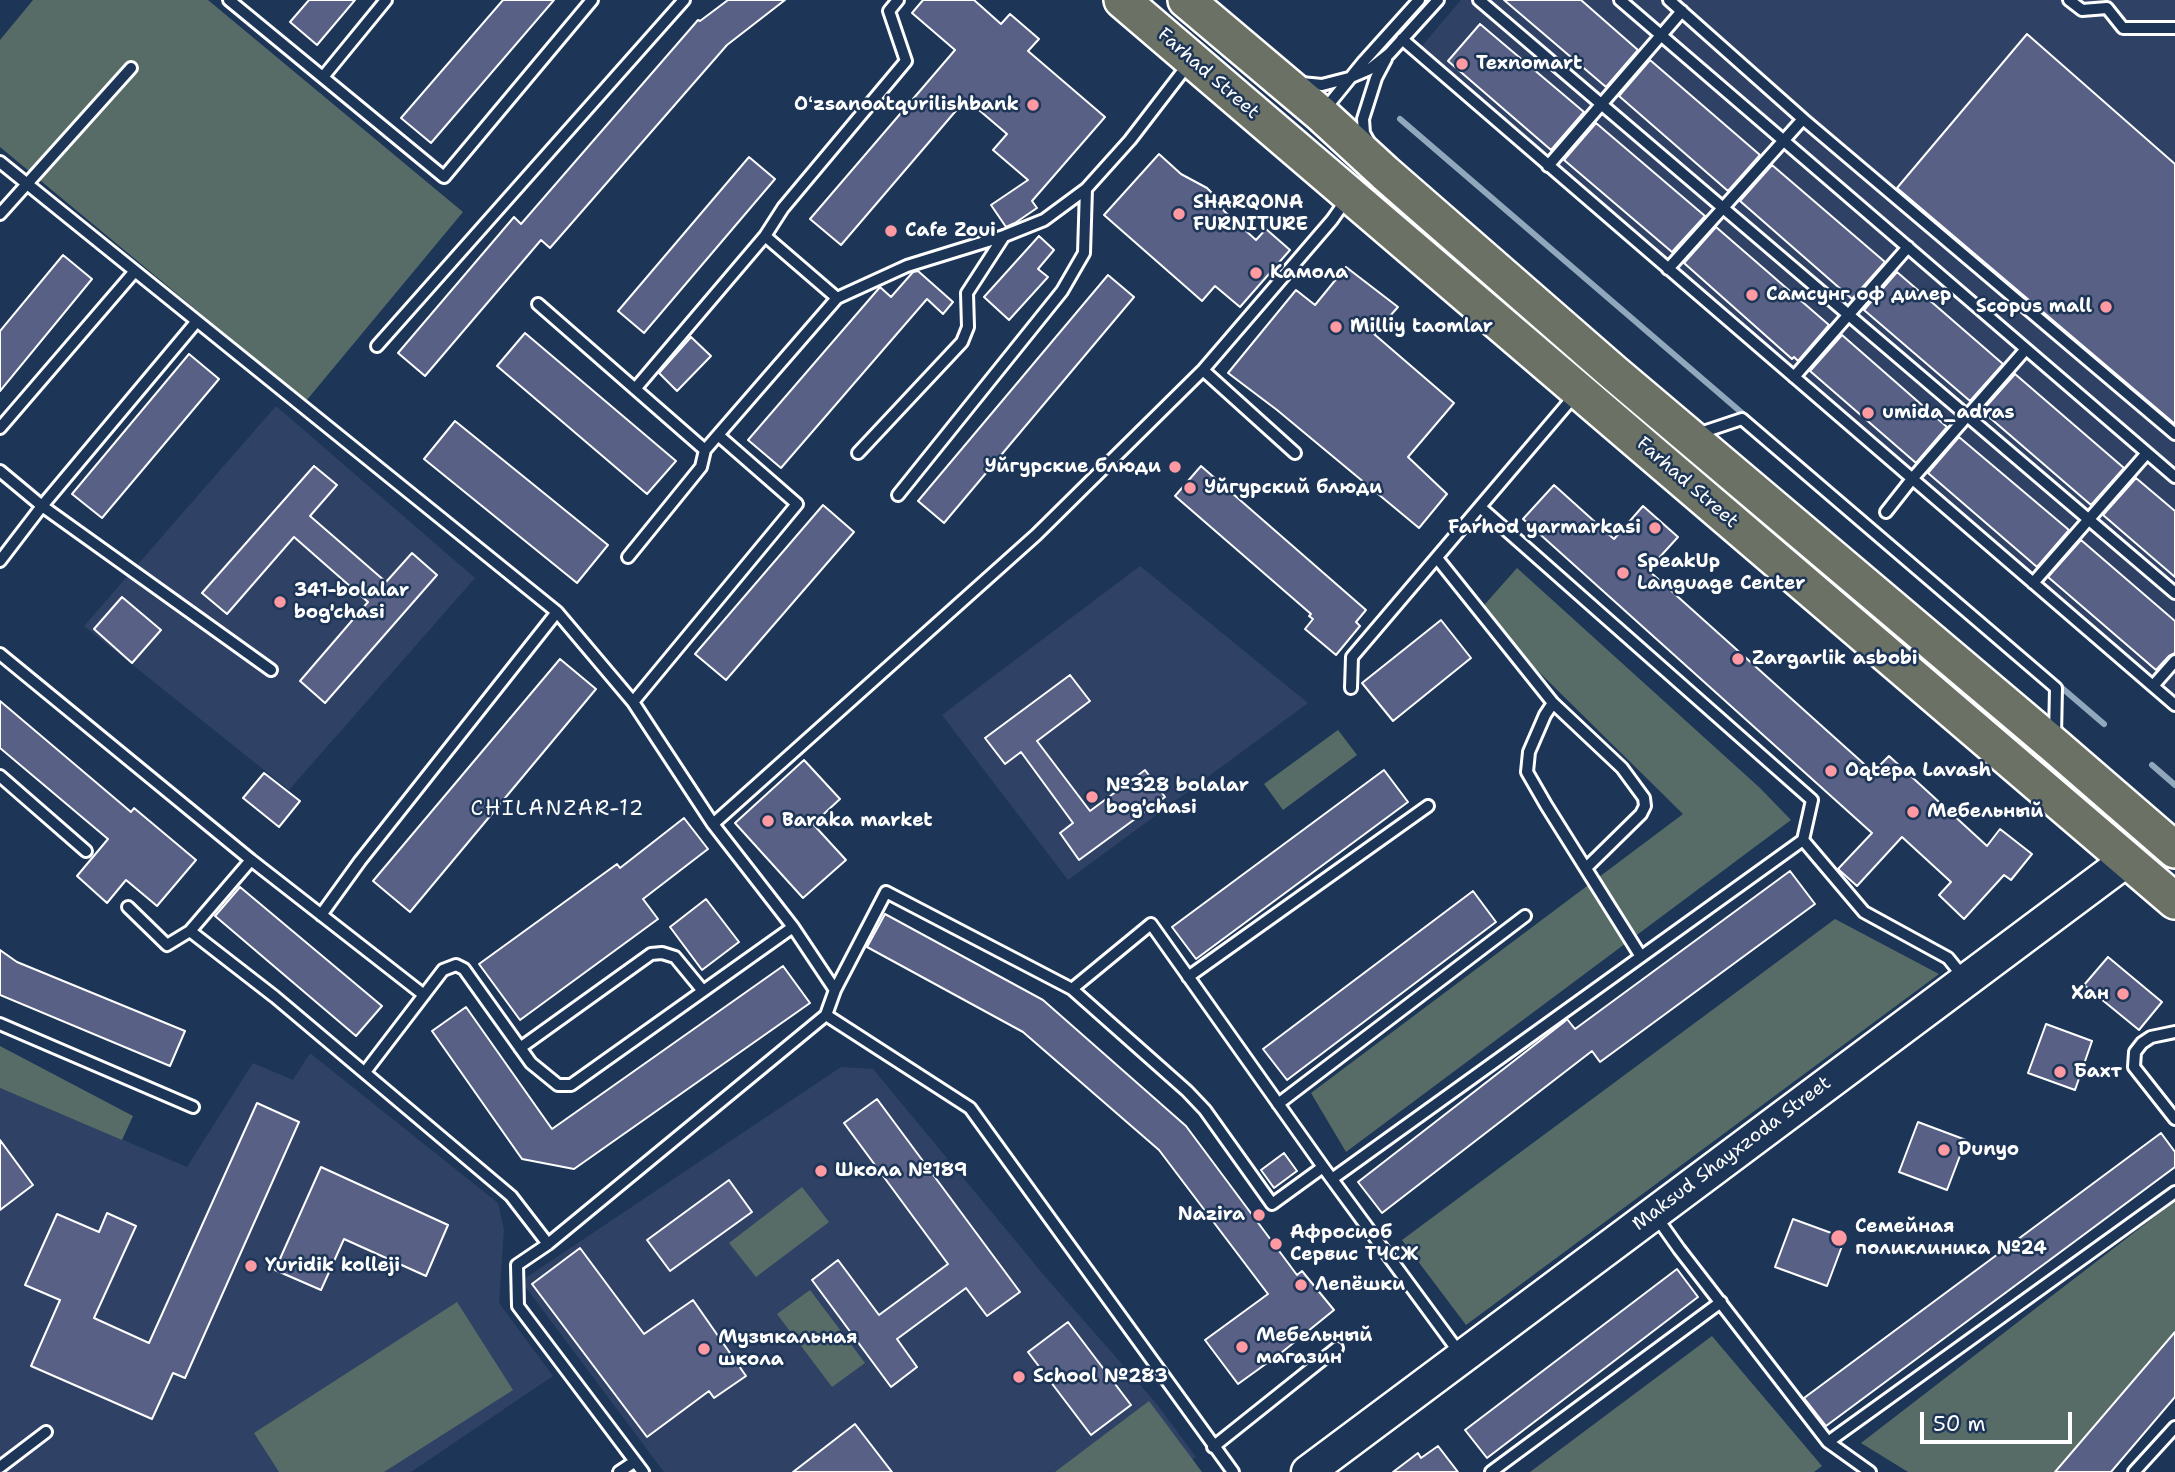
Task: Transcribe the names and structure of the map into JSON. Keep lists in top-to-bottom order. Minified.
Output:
{"streets":{"main road":["Farhad Street","Maksud Shayxzoda Street"]},"crossings":[["Farhad Street","Maksud Shayxzoda Street"]],"districts":["CHILANZAR-12"],"places":["Texnomart","Oʻzsanoatqurilishbank","SHARQONA FURNITURE","Cafe Zoui","Камола","Самсунг оф дилер","Scopus mall","Milliy taomlar","umida_adras","Уйгурские блюди","Уйгурский блюди","Farhod yarmarkasi","SpeakUp Language Center","341-bolalar bog'chasi","Zargarlik asbobi","Oqtepa Lavash","№328 bolalar bog'chasi","Мебельный","Baraka market","Хан","Бахт","Dunyo","Школа №189","Nazira","Семейная поликлиника №24","Афросиоб Сервис ТЧСЖ","Yuridik kolleji","Лепёшки","Мебельный магазин","Музыкальная школа","School №283"],"scale_bar":"50 m"}
